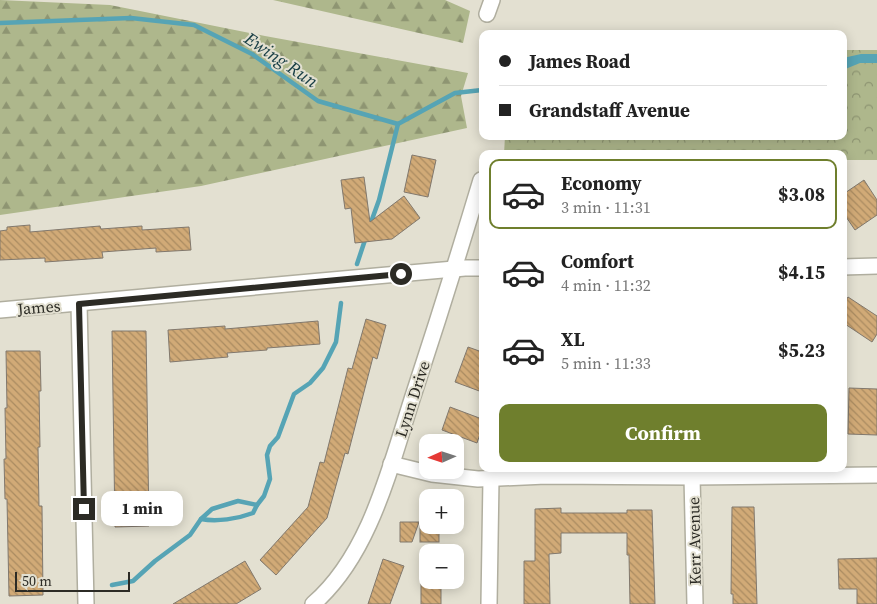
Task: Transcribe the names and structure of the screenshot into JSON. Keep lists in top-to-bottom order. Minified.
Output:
{"streets":{"street":["James","Lynn Drive","Kerr Avenue"]},"crossings":[["James","Lynn Drive"]],"water":["Ewing Run"],"scale_bar":"50 m","north":"left","page":{"banner":["James Road","Grandstaff Avenue"],"list":[{"name":"Economy","note":"3 min · 11:31","value":"$3.08"},{"name":"Comfort","note":"4 min · 11:32","value":"$4.15"},{"name":"XL","note":"5 min · 11:33","value":"$5.23"}],"buttons":"Confirm","map_buttons":["+","−"],"bubble":"1 min","scale":"50 m"}}
